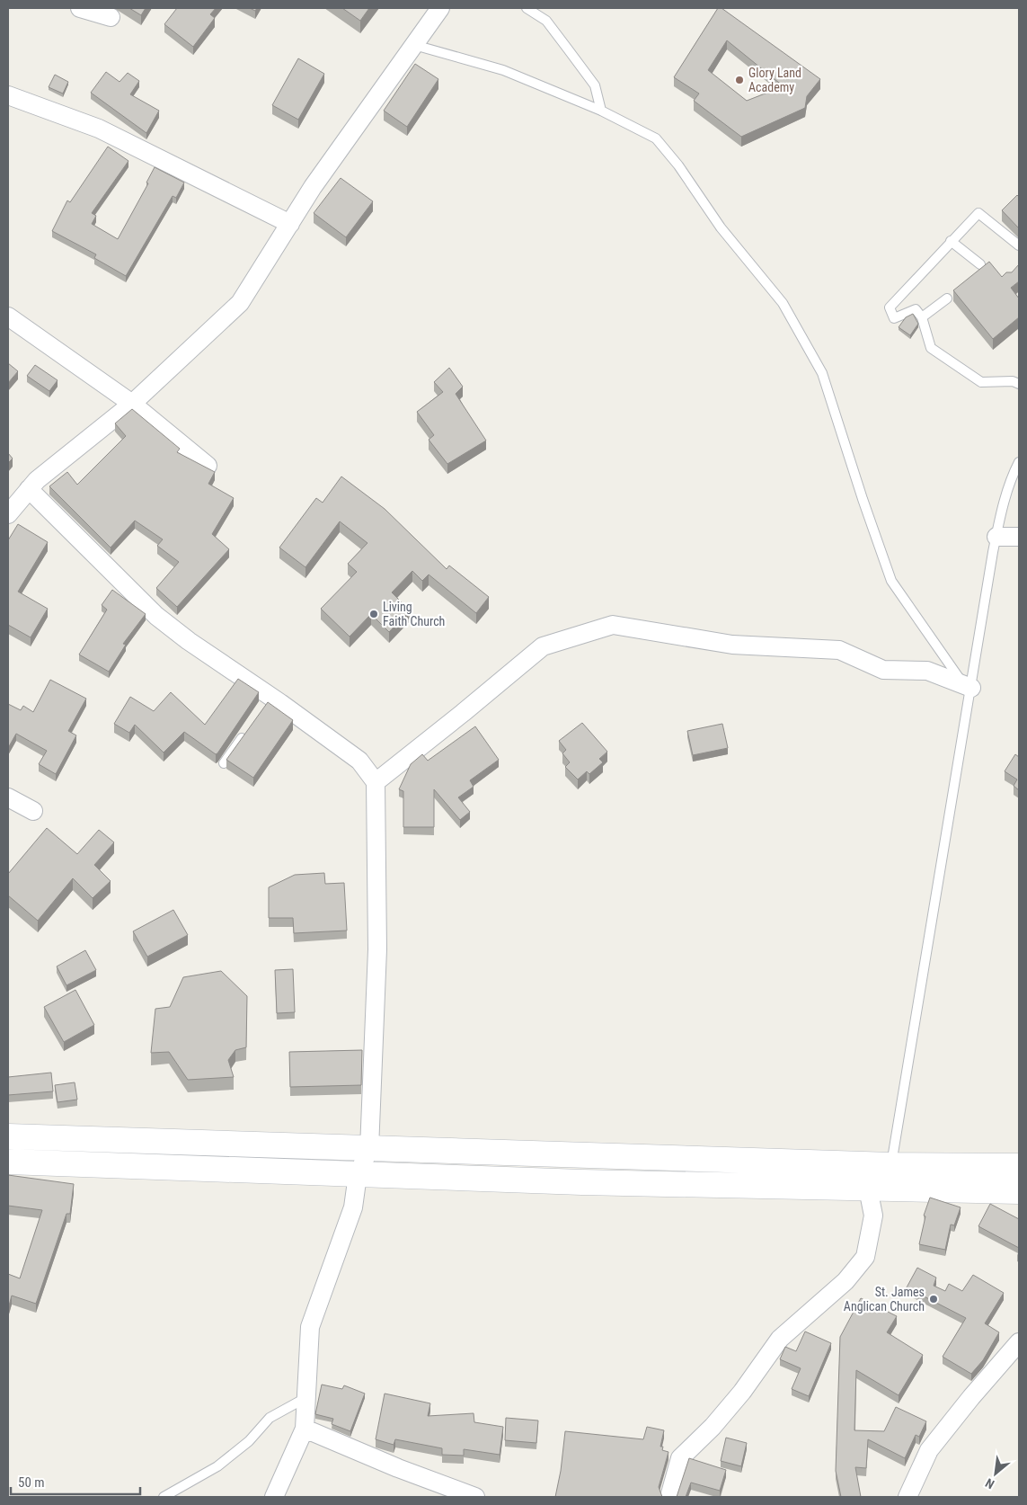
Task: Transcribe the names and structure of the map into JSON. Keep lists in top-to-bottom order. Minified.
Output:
{"places":["Glory Land Academy","Living Faith Church","St. James Anglican Church"],"scale_bar":"50 m","north":"bottom left"}
